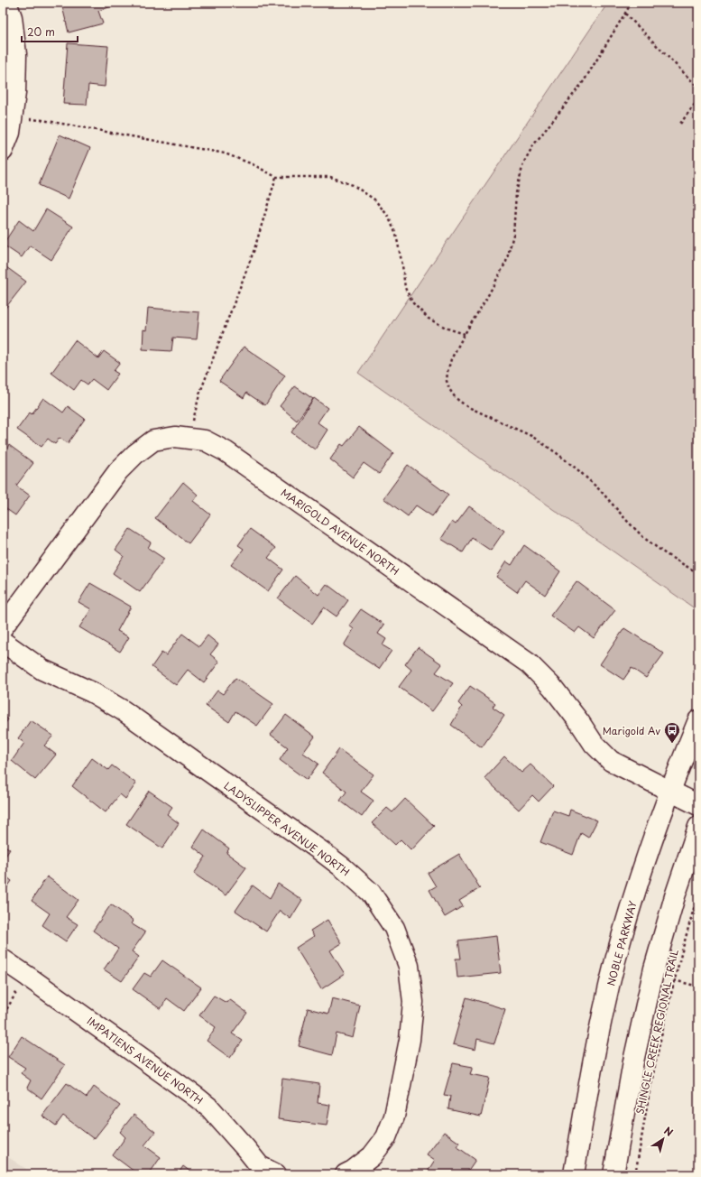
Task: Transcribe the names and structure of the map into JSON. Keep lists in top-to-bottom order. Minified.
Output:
{"streets":{"street":["MARIGOLD AVENUE NORTH","LADYSLIPPER AVENUE NORTH","NOBLE PARKWAY","IMPATIENS AVENUE NORTH"],"path":["SHINGLE CREEK REGIONAL TRAIL"]},"crossings":[["MARIGOLD AVENUE NORTH","NOBLE PARKWAY"]],"places":{"bus stop":["Marigold Av"]},"scale_bar":"20 m","north":"top right"}
